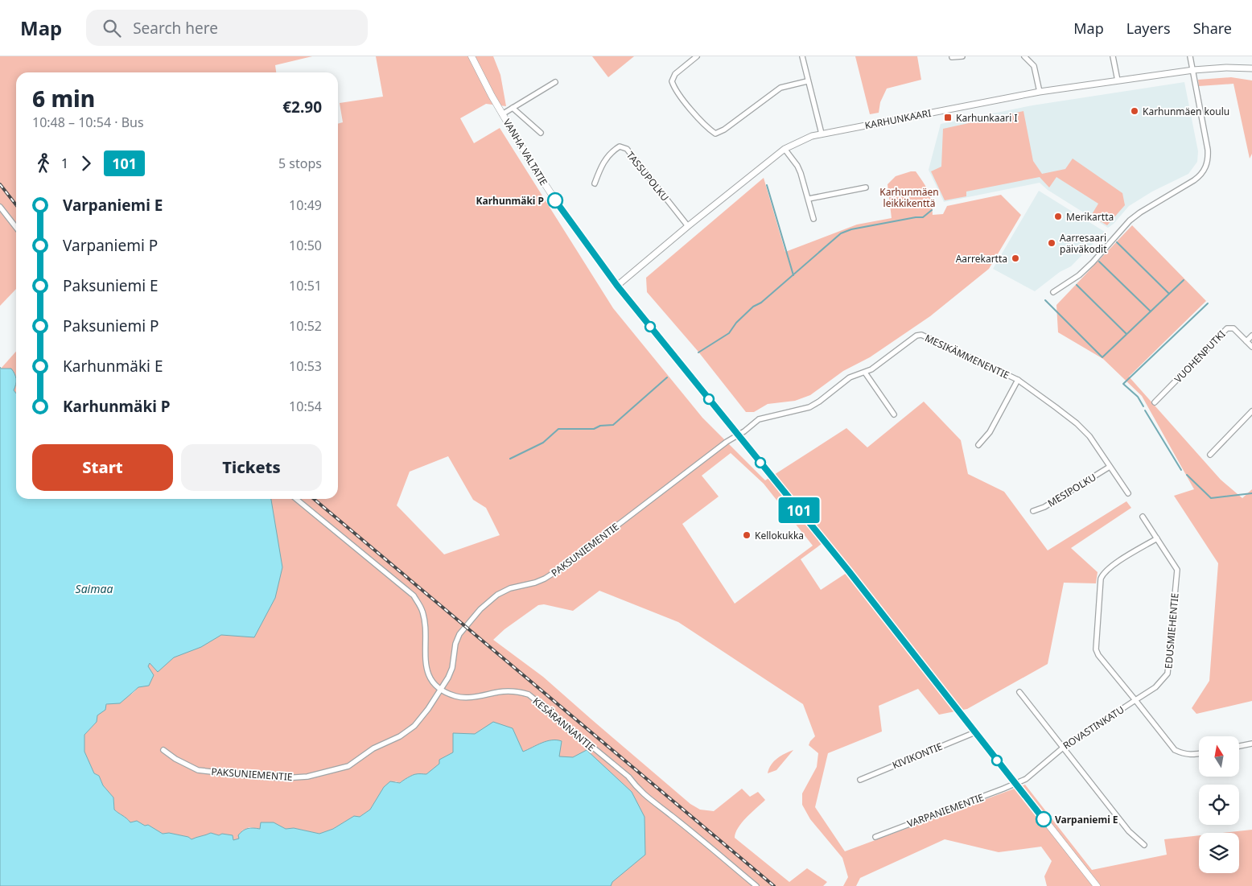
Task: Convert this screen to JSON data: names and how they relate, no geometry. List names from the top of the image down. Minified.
{"streets":{"main road":["VANHA VALTATIE"],"street":["KARHUNKAARI","TASSUPOLKU","MESIKÄMMENENTIE","VUOHENPUTKI","MESIPOLKU","PAKSUNIEMENTIE","EDUSMIEHENTIE","KESÄRANNANTIE","ROVASTINKATU","KIVIKONTIE","VARPANIEMENTIE"]},"crossings":[["KARHUNKAARI","VANHA VALTATIE"],["KARHUNKAARI","TASSUPOLKU"],["VANHA VALTATIE","MESIKÄMMENENTIE"],["VANHA VALTATIE","PAKSUNIEMENTIE"],["VANHA VALTATIE","ROVASTINKATU"],["VANHA VALTATIE","KIVIKONTIE"],["VANHA VALTATIE","VARPANIEMENTIE"],["MESIKÄMMENENTIE","MESIPOLKU"],["MESIKÄMMENENTIE","PAKSUNIEMENTIE"],["PAKSUNIEMENTIE","KESÄRANNANTIE"],["EDUSMIEHENTIE","ROVASTINKATU"],["ROVASTINKATU","VARPANIEMENTIE"]],"water":["Saimaa"],"parks":["Karhunmäen leikkikenttä"],"places":{"other":["Karhunmäen koulu","Karhunmäki P","Merikartta","Aarresaari päiväkodit","Aarrekartta","Kellokukka","Varpaniemi E"],"transit":["Karhunkaari I"]},"lines":["bus line 101"],"north":"top","page":{"header":"Map","search":"Search here","nav":["Map","Layers","Share"],"on_map":"101","heading":["6 min","10:48 – 10:54 · Bus","€2.90"],"legs":["1","101","5 stops"],"list":[{"name":"Varpaniemi E","value":"10:49"},{"name":"Varpaniemi P","value":"10:50"},{"name":"Paksuniemi E","value":"10:51"},{"name":"Paksuniemi P","value":"10:52"},{"name":"Karhunmäki E","value":"10:53"},{"name":"Karhunmäki P","value":"10:54"}],"buttons":["Start","Tickets"]}}
